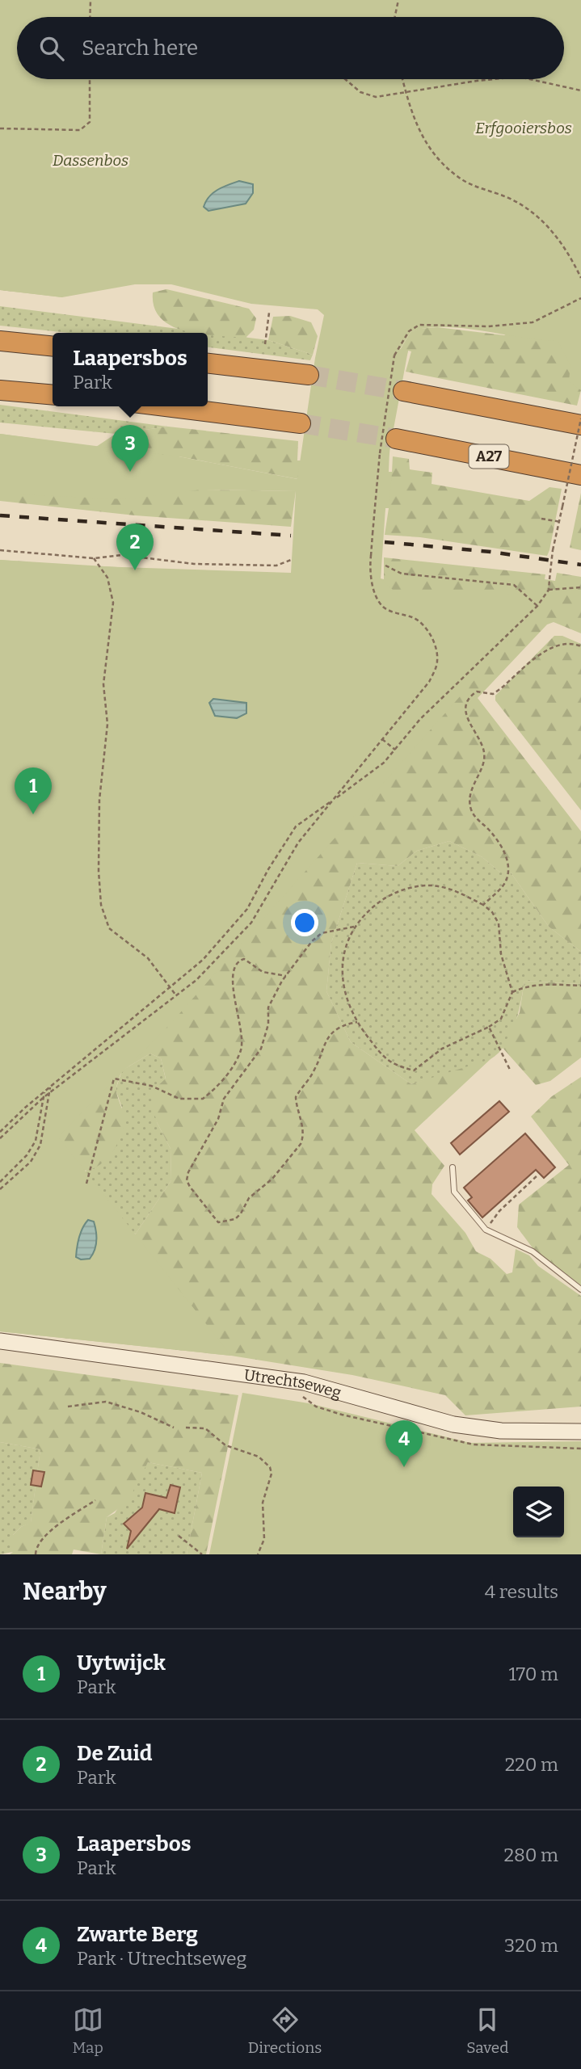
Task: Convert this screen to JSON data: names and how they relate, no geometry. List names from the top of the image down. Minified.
{"streets":{"highway":["A27"],"main road":["Utrechtseweg"]},"parks":["Erfgooiersbos","Dassenbos"],"page":{"search":"Search here","popup":["Laapersbos","Park"],"pins":["3","2","1","4"],"heading":["Nearby","4 results"],"list":[{"mark":"1","name":"Uytwijck","note":"Park","value":"170 m"},{"mark":"2","name":"De Zuid","note":"Park","value":"220 m"},{"mark":"3","name":"Laapersbos","note":"Park","value":"280 m"},{"mark":"4","name":"Zwarte Berg","note":"Park · Utrechtseweg","value":"320 m"}],"nav":["Map","Directions","Saved"]}}
